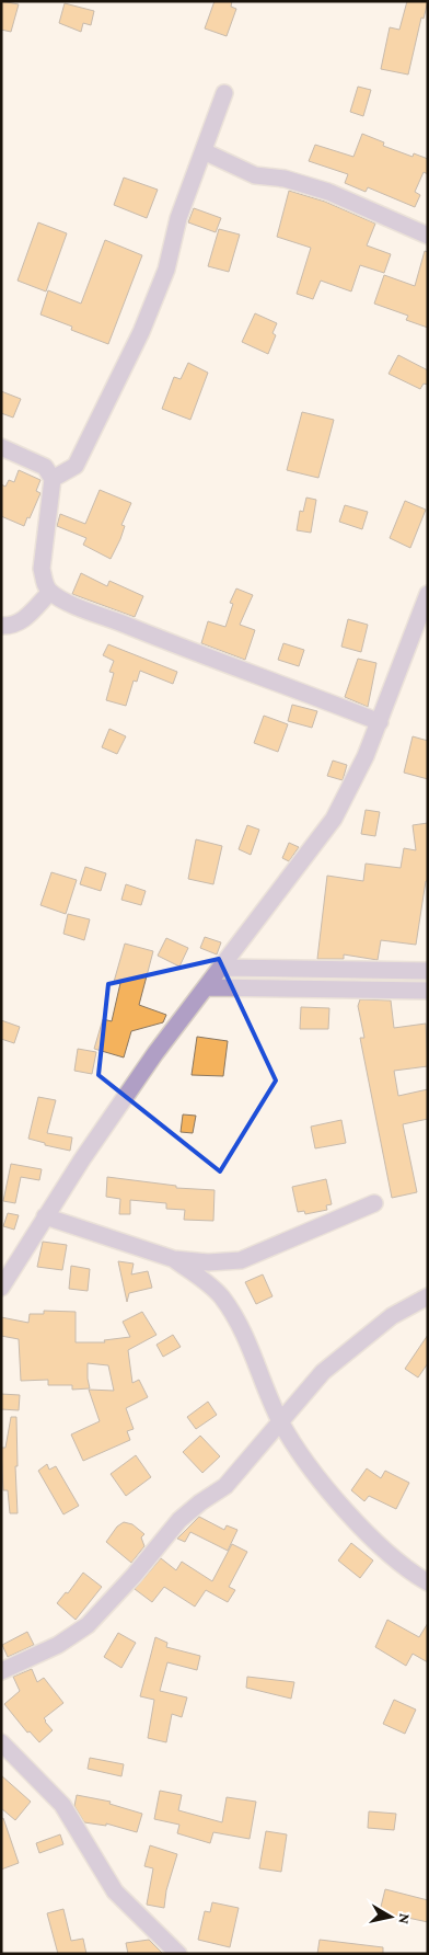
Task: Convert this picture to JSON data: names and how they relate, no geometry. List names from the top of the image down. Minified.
{"north":"right"}
